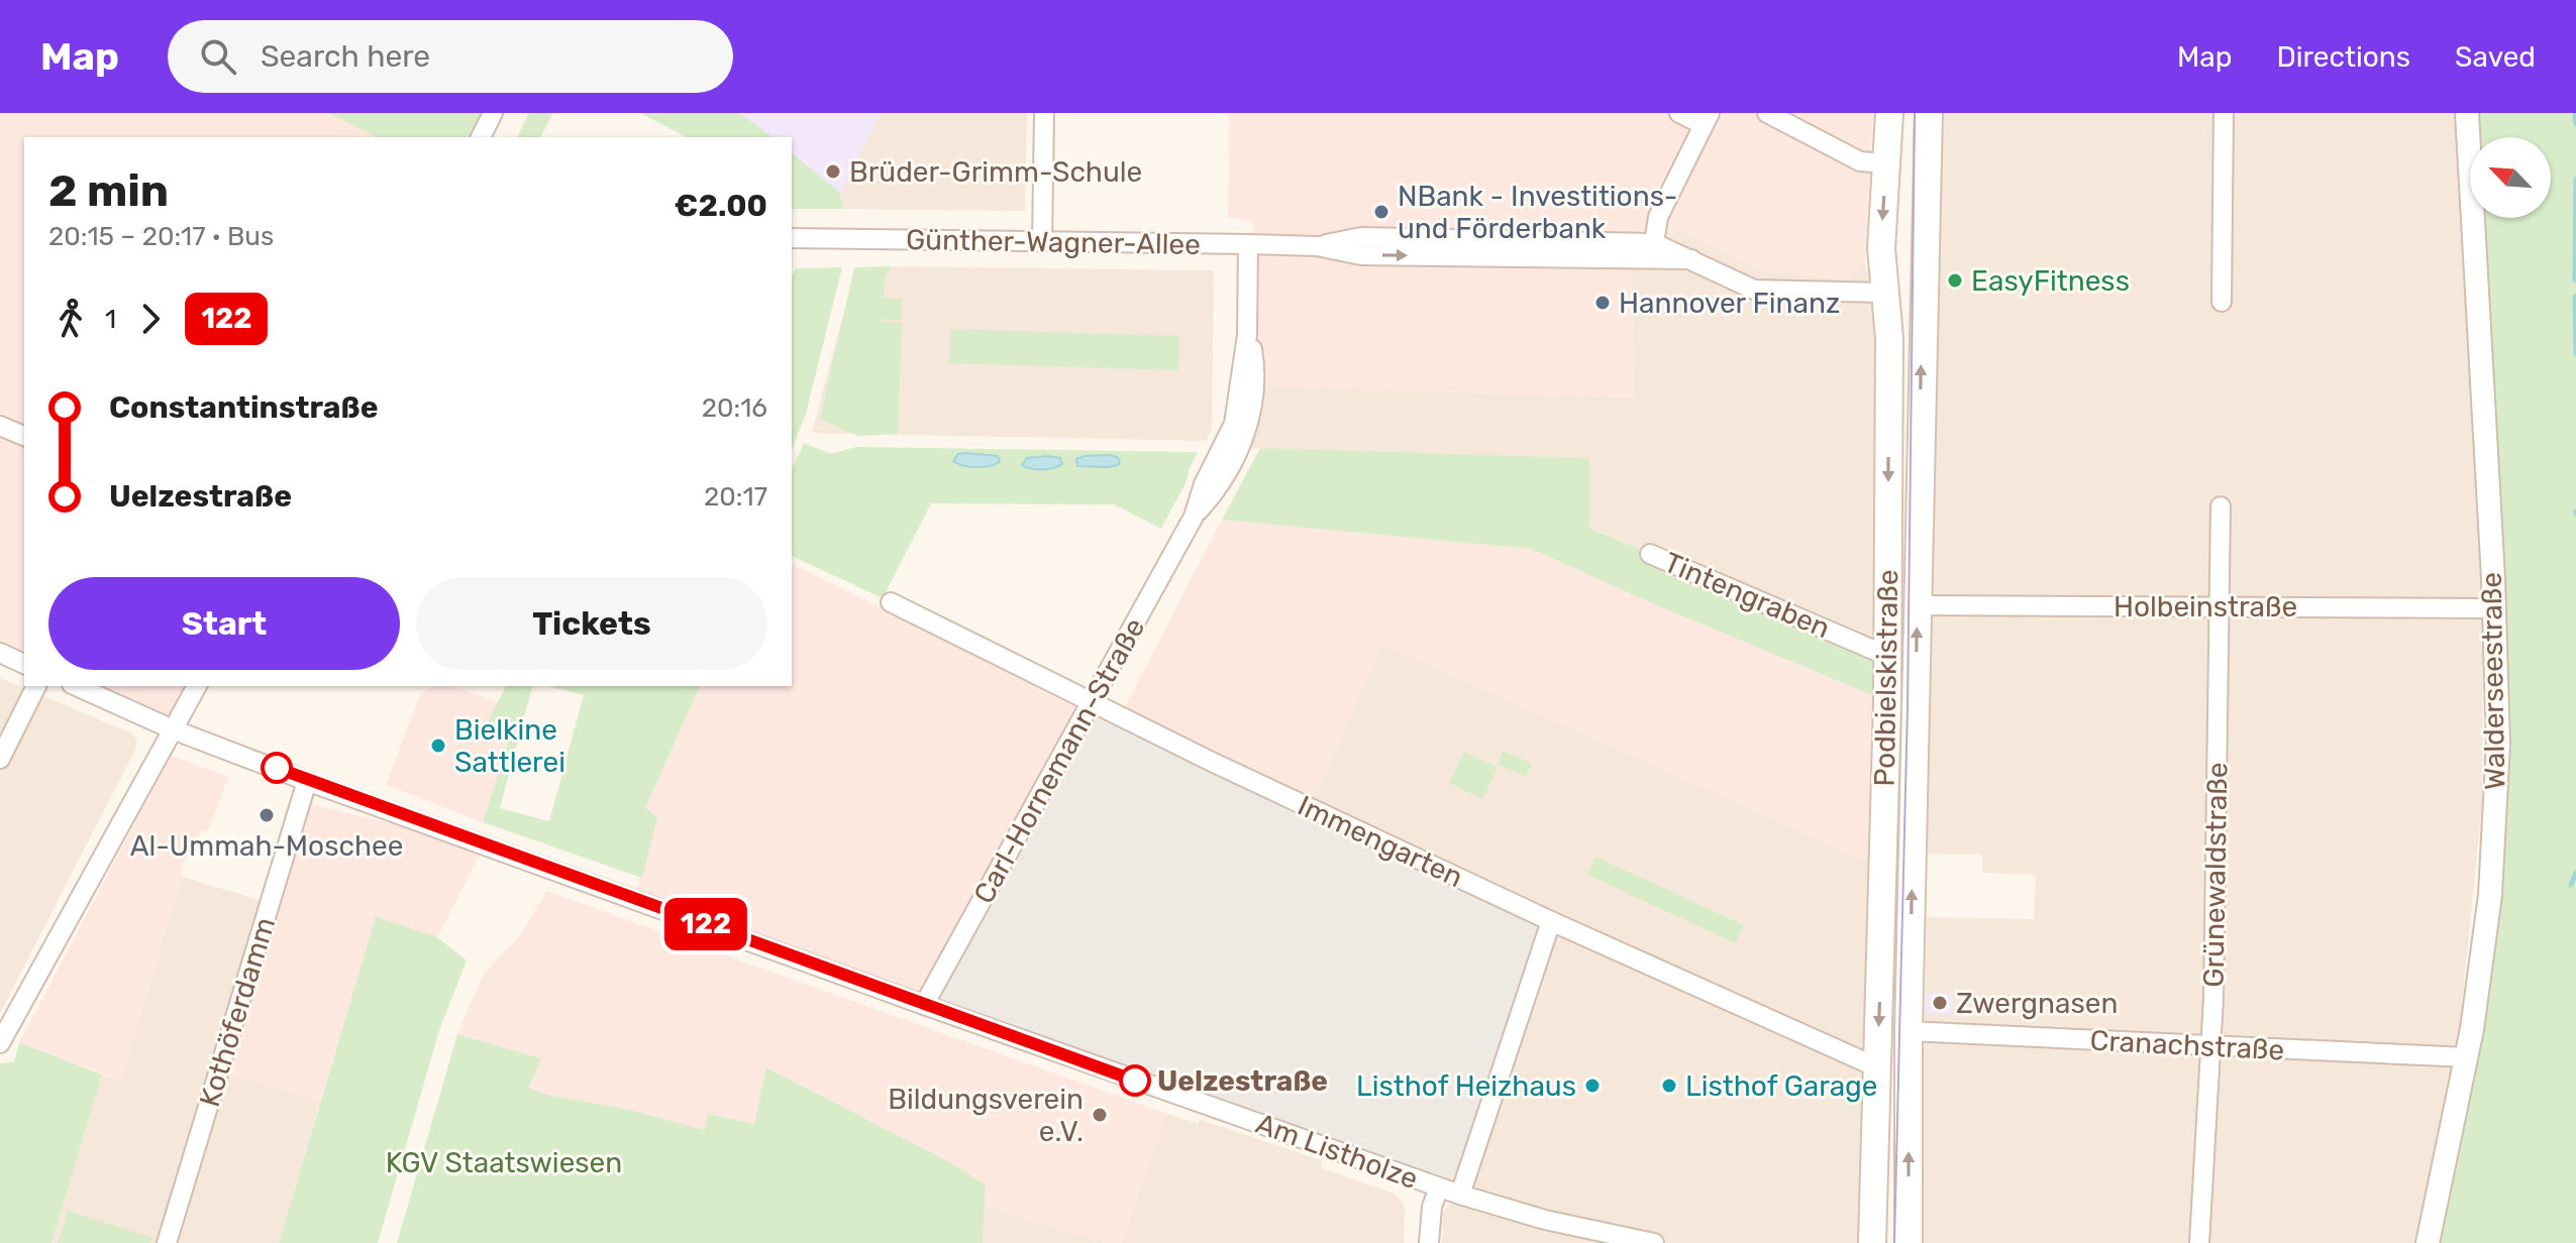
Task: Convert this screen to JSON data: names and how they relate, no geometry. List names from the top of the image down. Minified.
{"streets":{"main road":["Podbielskistraße"],"street":["Günther-Wagner-Allee","Tintengraben","Holbeinstraße","Walderseestraße","Carl-Hornemann-Straße","Immengarten","Grünewaldstraße","Kothöferdamm","Cranachstraße","Am Listholze"]},"crossings":[["Günther-Wagner-Allee","Podbielskistraße"],["Günther-Wagner-Allee","Carl-Hornemann-Straße"],["Tintengraben","Podbielskistraße"],["Holbeinstraße","Podbielskistraße"],["Holbeinstraße","Walderseestraße"],["Holbeinstraße","Grünewaldstraße"],["Podbielskistraße","Immengarten"],["Podbielskistraße","Cranachstraße"],["Walderseestraße","Cranachstraße"],["Carl-Hornemann-Straße","Immengarten"],["Carl-Hornemann-Straße","Am Listholze"],["Grünewaldstraße","Cranachstraße"],["Kothöferdamm","Am Listholze"]],"parks":["KGV Staatswiesen"],"places":["Brüder-Grimm-Schule","NBank - Investitions- und Förderbank","EasyFitness","Hannover Finanz","Bielkine Sattlerei","Al-Ummah-Moschee","Zwergnasen","Uelzestraße","Listhof Heizhaus","Listhof Garage","Bildungsverein e.V."],"lines":["bus line 122"],"north":"top left","page":{"header":"Map","search":"Search here","nav":["Map","Directions","Saved"],"on_map":"122","heading":["2 min","20:15 – 20:17 · Bus","€2.00"],"legs":["1","122"],"list":[{"name":"Constantinstraße","value":"20:16"},{"name":"Uelzestraße","value":"20:17"}],"buttons":["Start","Tickets"]}}
